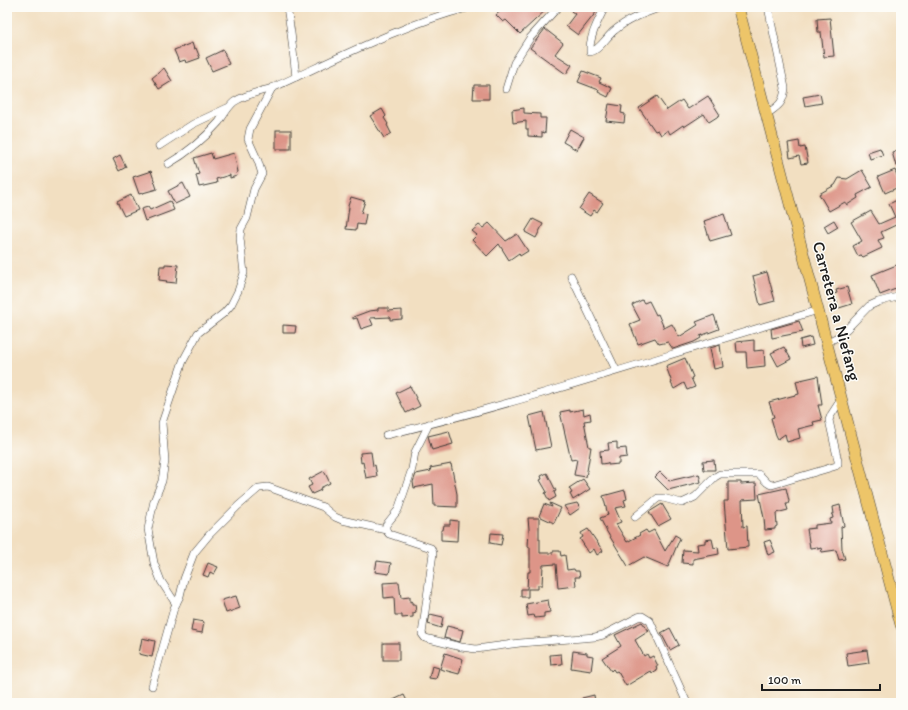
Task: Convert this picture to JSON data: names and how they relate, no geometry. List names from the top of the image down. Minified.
{"streets":{"main road":["Carretera a Niefang"]},"scale_bar":"100 m"}
